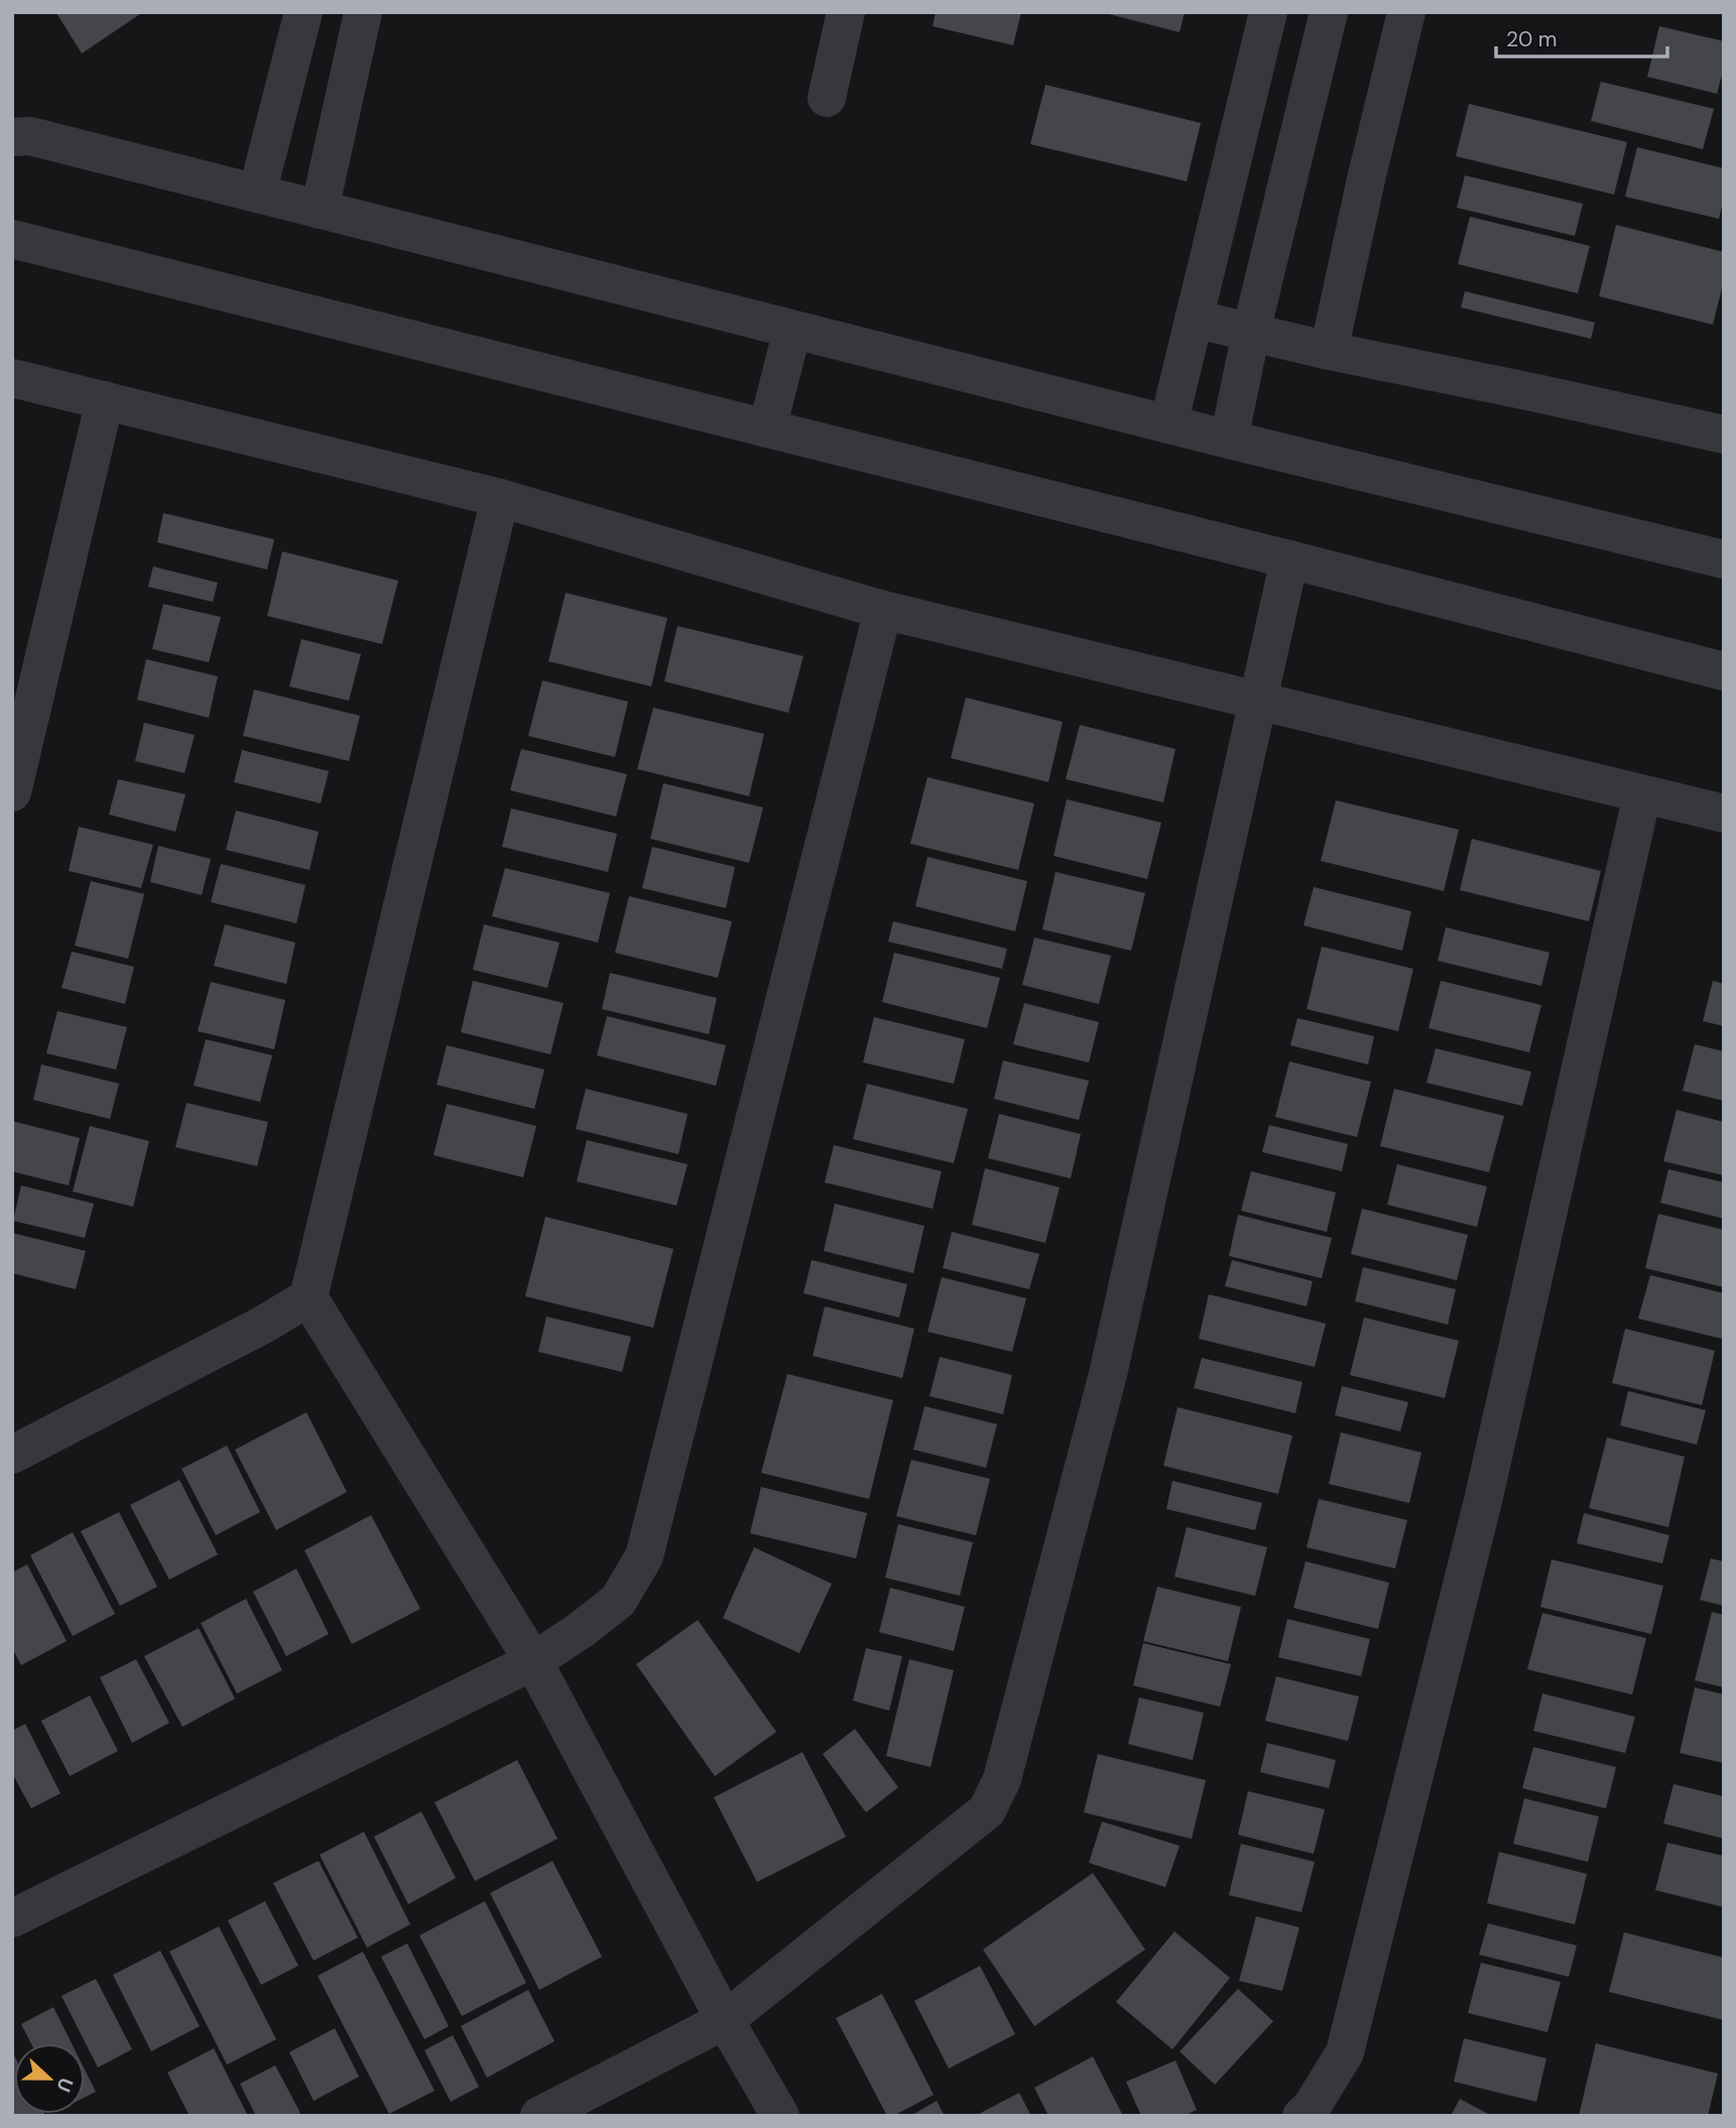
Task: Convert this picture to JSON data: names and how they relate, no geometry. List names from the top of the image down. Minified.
{"scale_bar":"20 m","north":"right"}
